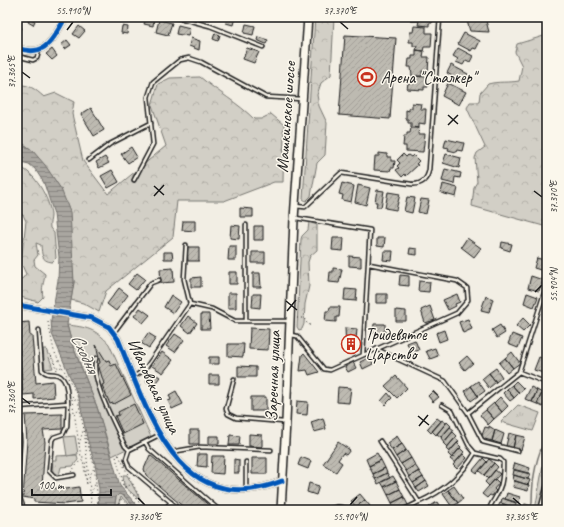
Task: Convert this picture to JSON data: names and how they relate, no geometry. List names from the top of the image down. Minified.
{"streets":{"main road":["Машкинское шоссе","Заречная улица"],"street":["Ивановская улица"]},"crossings":[["Машкинское шоссе","Заречная улица"],["Заречная улица","Ивановская улица"]],"water":["Сходня"],"places":{"sports":["Арена \"Сталкер\""],"building":["Тридевятое Царство"]},"scale_bar":"100 m","coordinates":["55.910°N","37.370°E","37.365°E","55.904°N","37.360°E"]}
